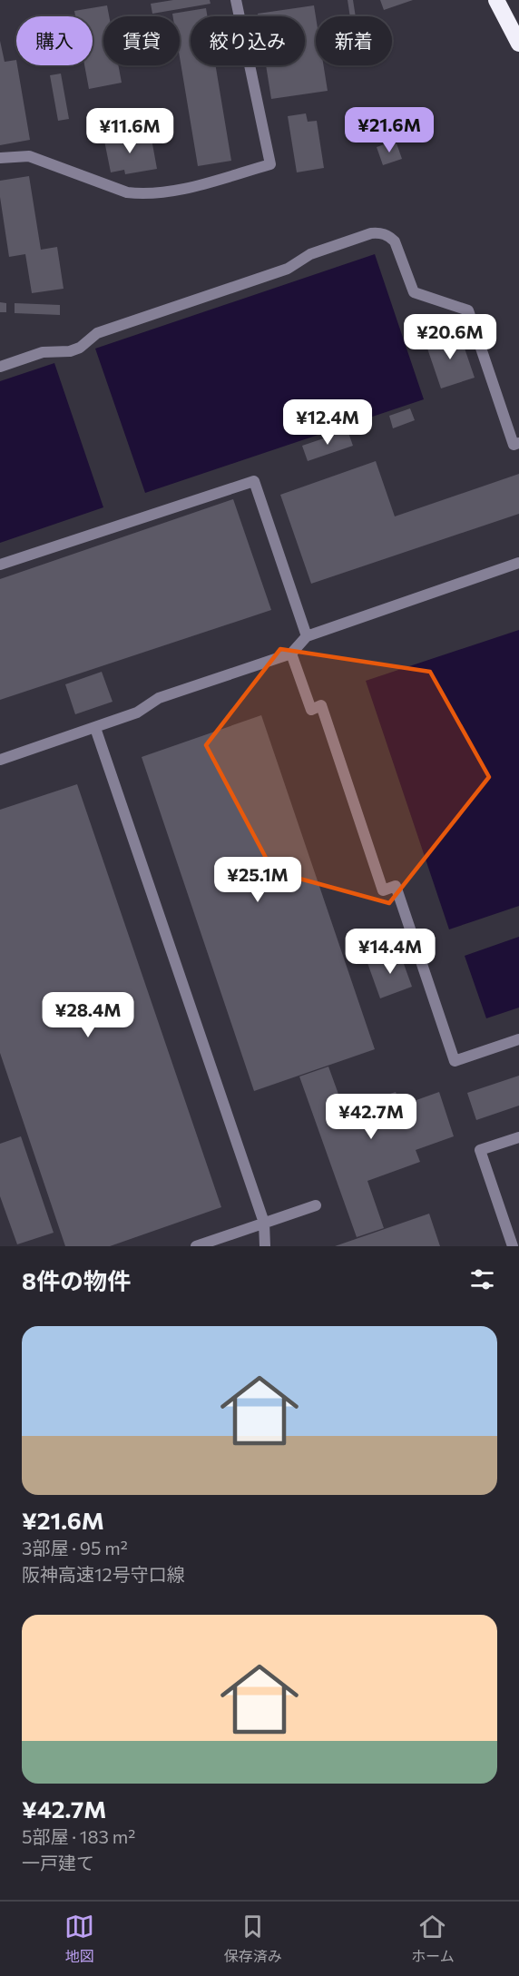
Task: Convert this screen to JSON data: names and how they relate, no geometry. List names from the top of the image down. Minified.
{"page":{"chip":["購入","賃貸","絞り込み","新着"],"price":["¥21.6M","¥11.6M","¥20.6M","¥12.4M","¥25.1M","¥14.4M","¥28.4M","¥42.7M"],"heading":"8件の物件","list":[{"name":"¥21.6M","note":"3部屋 · 95 m² · 阪神高速12号守口線"},{"name":"¥42.7M","note":"5部屋 · 183 m² · 一戸建て"}],"tabs":["地図","保存済み","ホーム"]}}
